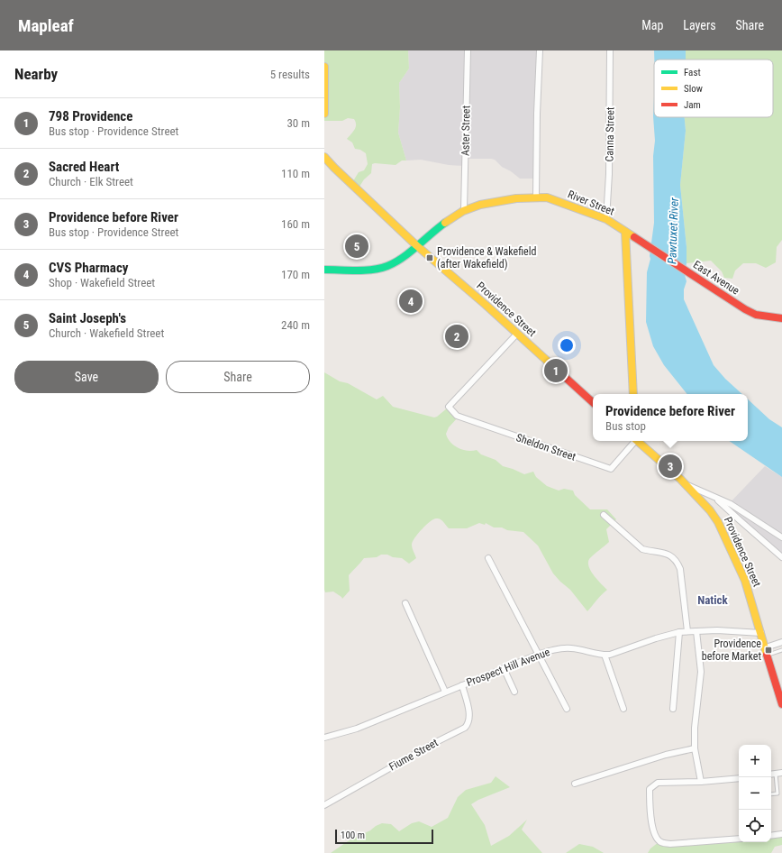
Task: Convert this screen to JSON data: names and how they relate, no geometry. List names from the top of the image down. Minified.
{"streets":{"main road":["River Street","East Avenue","Providence Street"],"street":["Aster Street","Canna Street","Sheldon Street","Prospect Hill Avenue","Fiume Street"]},"crossings":[["Aster Street","River Street"],["Canna Street","River Street"],["River Street","East Avenue"],["River Street","Providence Street"],["Providence Street","Sheldon Street"],["Providence Street","Prospect Hill Avenue"],["Prospect Hill Avenue","Fiume Street"]],"districts":["Natick"],"water":["Pawtuxet River"],"places":{"transit":["Providence & Wakefield (after Wakefield)","Providence before Market"]},"legend":["Fast","Slow","Jam"],"scale_bar":"100 m","page":{"header":"Mapleaf","nav":["Map","Layers","Share"],"heading":["Nearby","5 results"],"list":[{"mark":"1","name":"798 Providence","note":"Bus stop · Providence Street","value":"30 m"},{"mark":"2","name":"Sacred Heart","note":"Church · Elk Street","value":"110 m"},{"mark":"3","name":"Providence before River","note":"Bus stop · Providence Street","value":"160 m"},{"mark":"4","name":"CVS Pharmacy","note":"Shop · Wakefield Street","value":"170 m"},{"mark":"5","name":"Saint Joseph's","note":"Church · Wakefield Street","value":"240 m"}],"pins":["5","4","2","1","3"],"buttons":["Save","Share"],"popup":["Providence before River","Bus stop"],"map_buttons":["+","−"],"scale":"100 m"}}
